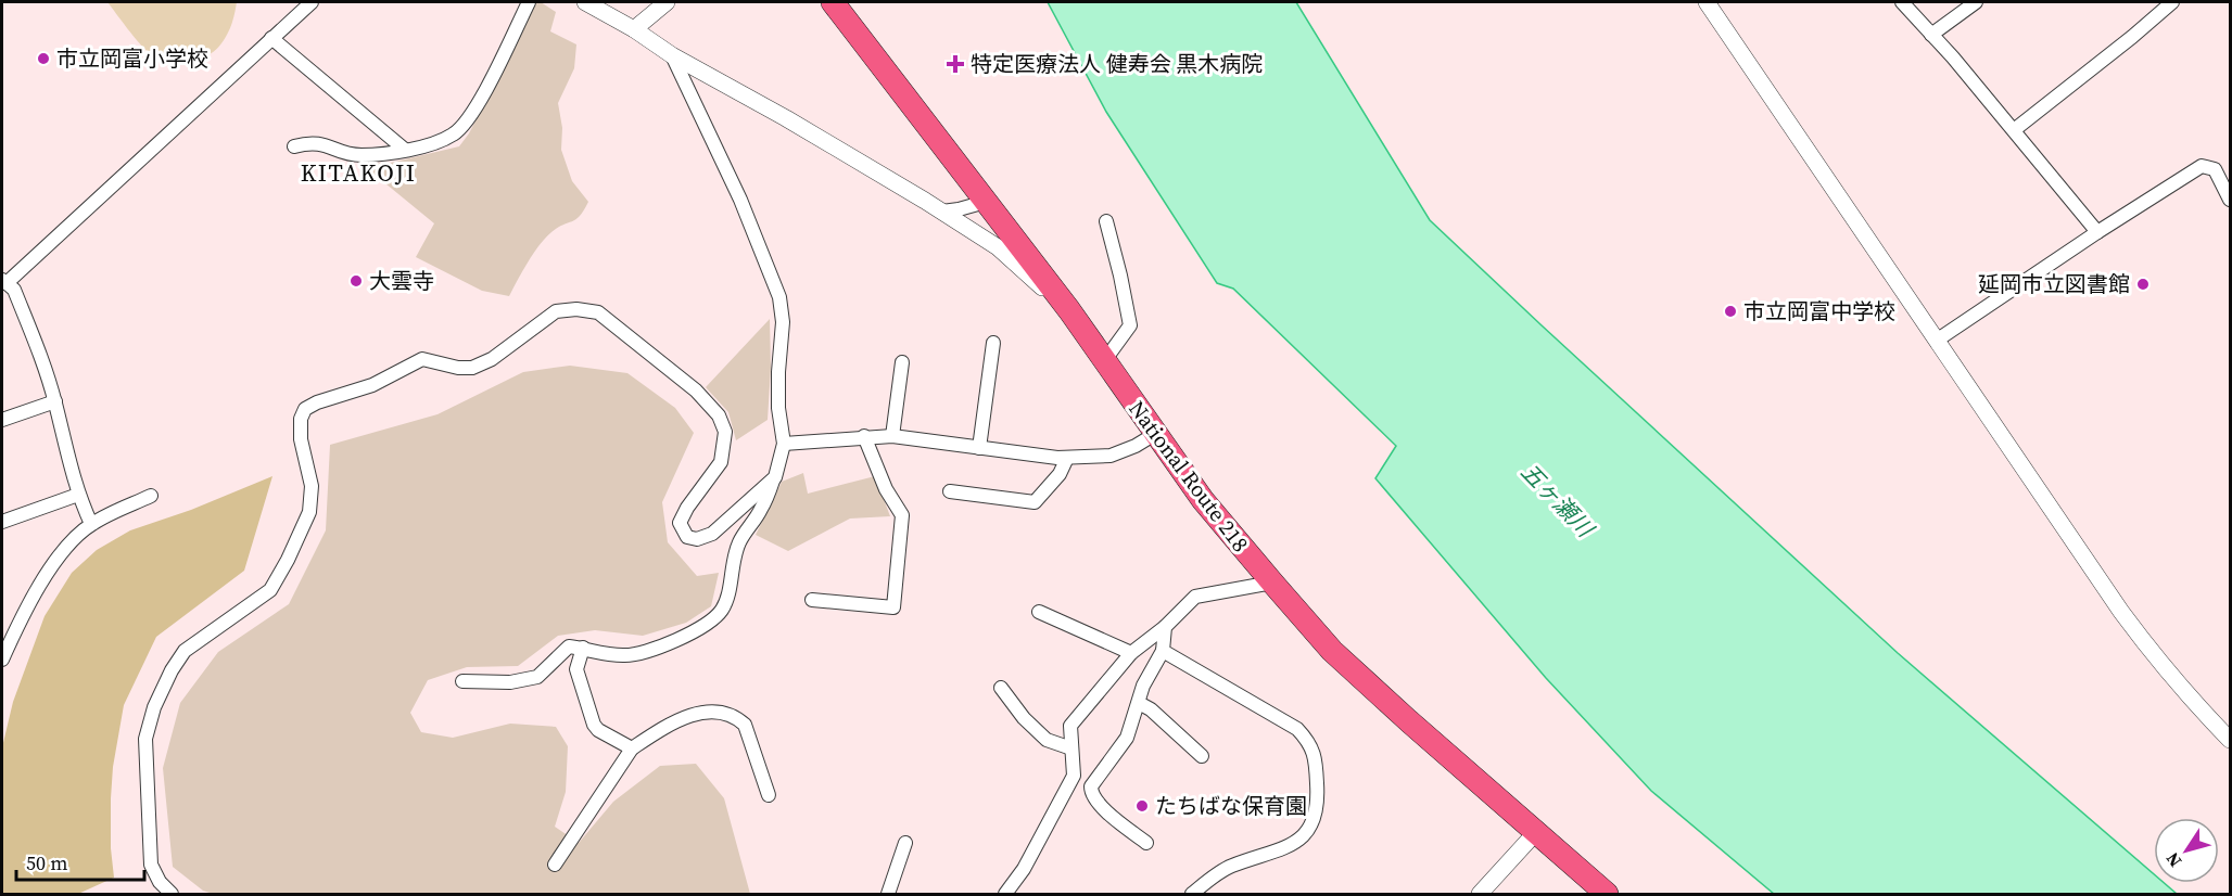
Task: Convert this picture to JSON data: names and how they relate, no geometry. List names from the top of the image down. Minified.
{"streets":{"highway":["National Route 218"]},"districts":["KITAKOJI"],"water":["五ヶ瀬川"],"places":{"other":["市立岡富小学校","大雲寺","延岡市立図書館","市立岡富中学校","たちばな保育園"],"health":["特定医療法人 健寿会 黒木病院"]},"scale_bar":"50 m","north":"bottom left"}
